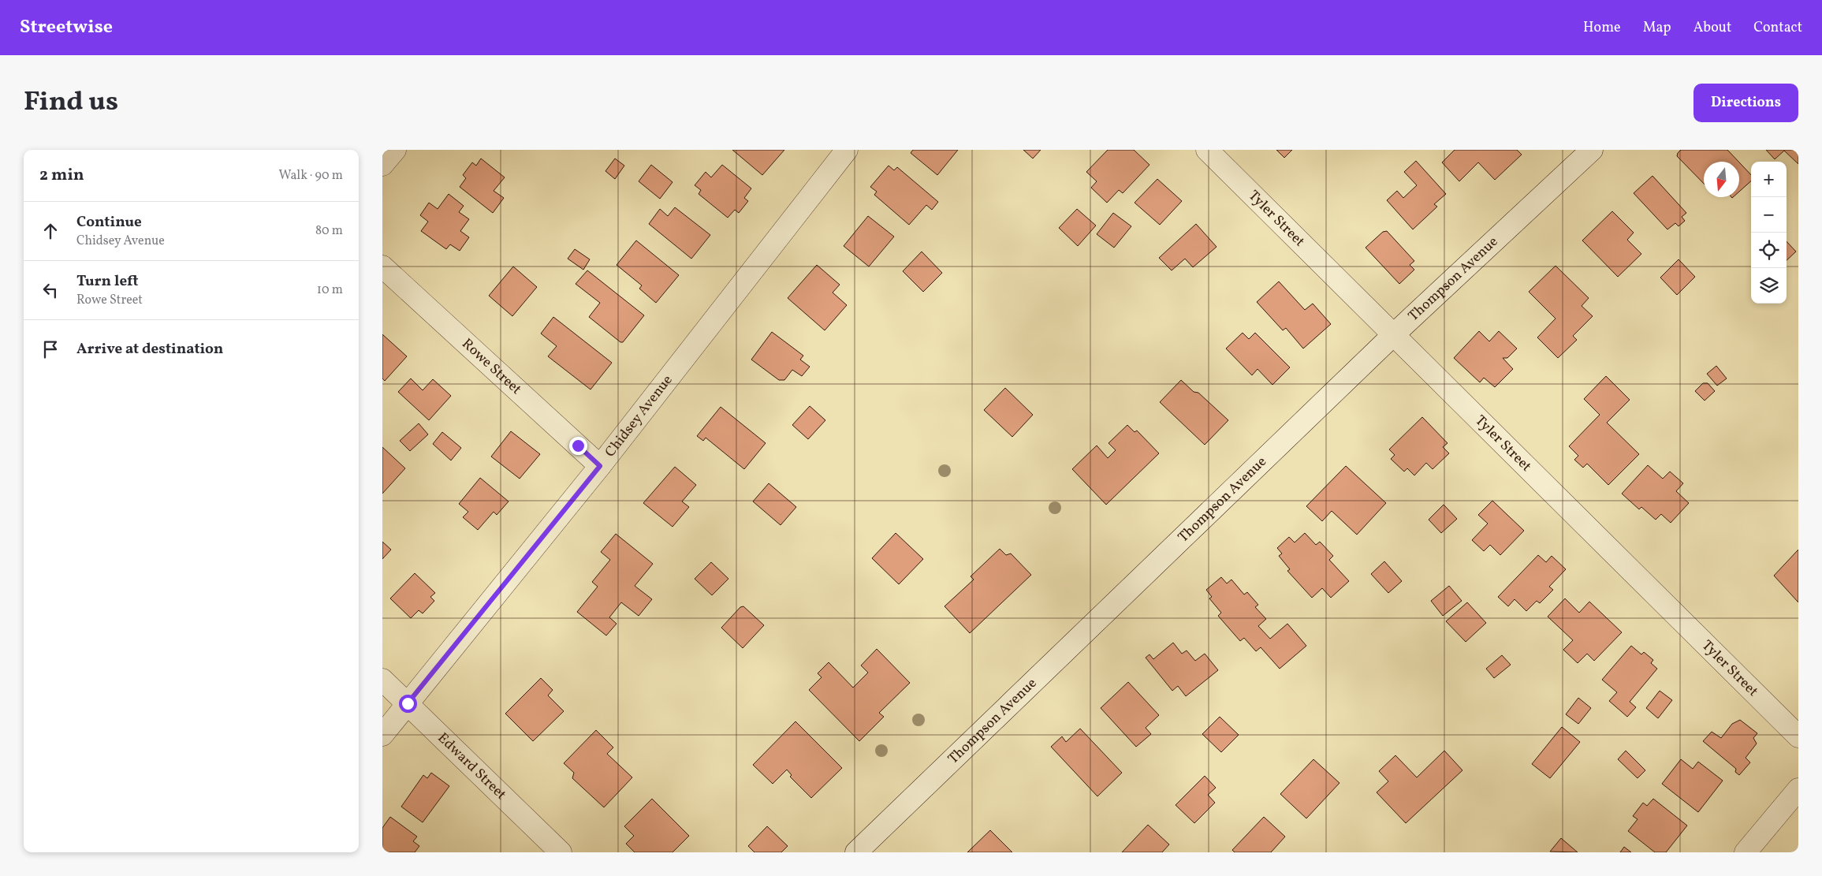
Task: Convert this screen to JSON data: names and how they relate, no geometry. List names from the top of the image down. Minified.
{"streets":{"street":["Tyler Street","Thompson Avenue","Rowe Street","Chidsey Avenue","Edward Street"]},"crossings":[["Tyler Street","Thompson Avenue"],["Rowe Street","Chidsey Avenue"],["Chidsey Avenue","Edward Street"]],"north":"bottom","page":{"header":"Streetwise","nav":["Home","Map","About","Contact"],"title":"Find us","buttons":"Directions","heading":["2 min","Walk · 90 m"],"map_buttons":["+","−"],"list":[["Continue","Chidsey Avenue","80 m"],["Turn left","Rowe Street","10 m"],"Arrive at destination"]}}
